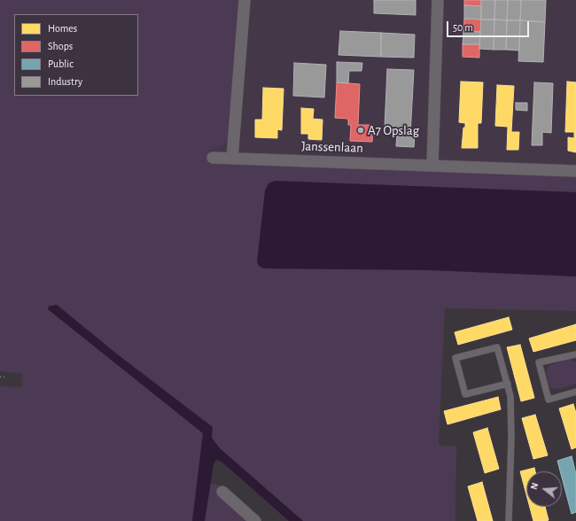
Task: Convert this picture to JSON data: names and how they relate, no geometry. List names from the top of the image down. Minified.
{"streets":{"street":["Janssenlaan"]},"places":["A7 Opslag"],"legend":["Homes","Shops","Public","Industry"],"scale_bar":"50 m","north":"left"}
